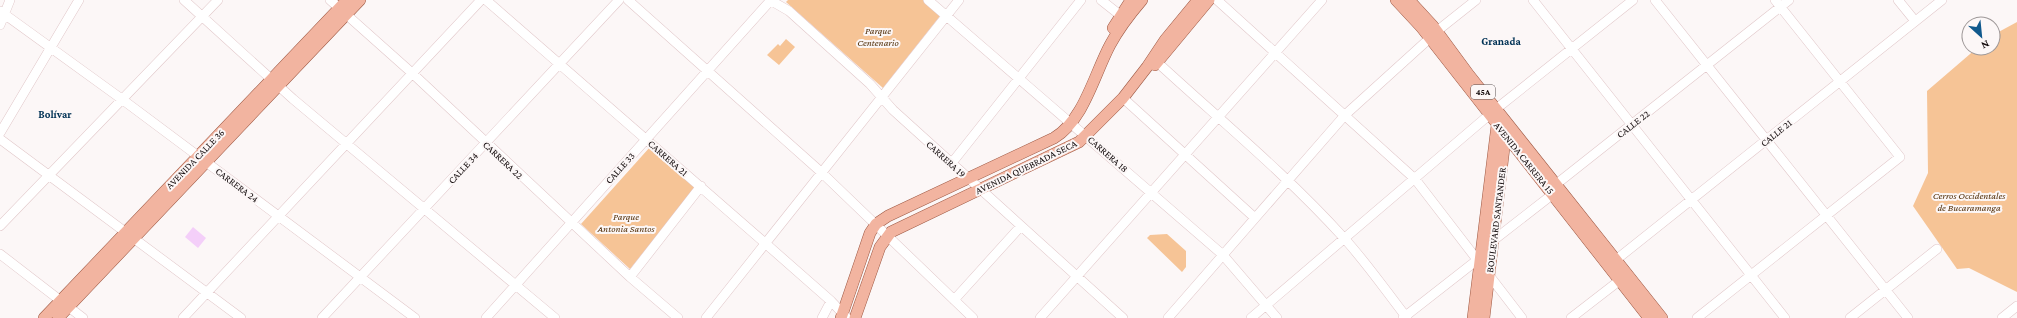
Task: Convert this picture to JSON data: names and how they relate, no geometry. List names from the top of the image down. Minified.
{"streets":{"main road":["45A","AVENIDA CARRERA 15","AVENIDA CALLE 36","AVENIDA QUEBRADA SECA","BOULEVARD SANTANDER"],"street":["CALLE 22","CALLE 21","CARRERA 18","CARRERA 21","CARRERA 19","CARRERA 22","CALLE 34","CALLE 33","CARRERA 24"]},"crossings":[["CALLE 22","AVENIDA CARRERA 15"],["CALLE 22","BOULEVARD SANTANDER"],["CALLE 21","AVENIDA CARRERA 15"],["CARRERA 18","AVENIDA QUEBRADA SECA"],["CARRERA 21","CALLE 34"],["CARRERA 21","CALLE 33"],["AVENIDA CARRERA 15","BOULEVARD SANTANDER"],["AVENIDA CALLE 36","CARRERA 22"],["AVENIDA CALLE 36","CARRERA 24"],["CARRERA 19","AVENIDA QUEBRADA SECA"],["CARRERA 19","CALLE 33"],["CARRERA 22","CALLE 34"],["CARRERA 22","CALLE 33"],["CALLE 34","CARRERA 24"]],"districts":["Granada","Bolívar"],"parks":["Parque Centenario","Cerros Occidentales de Bucaramanga","Parque Antonia Santos"],"north":"bottom right"}
